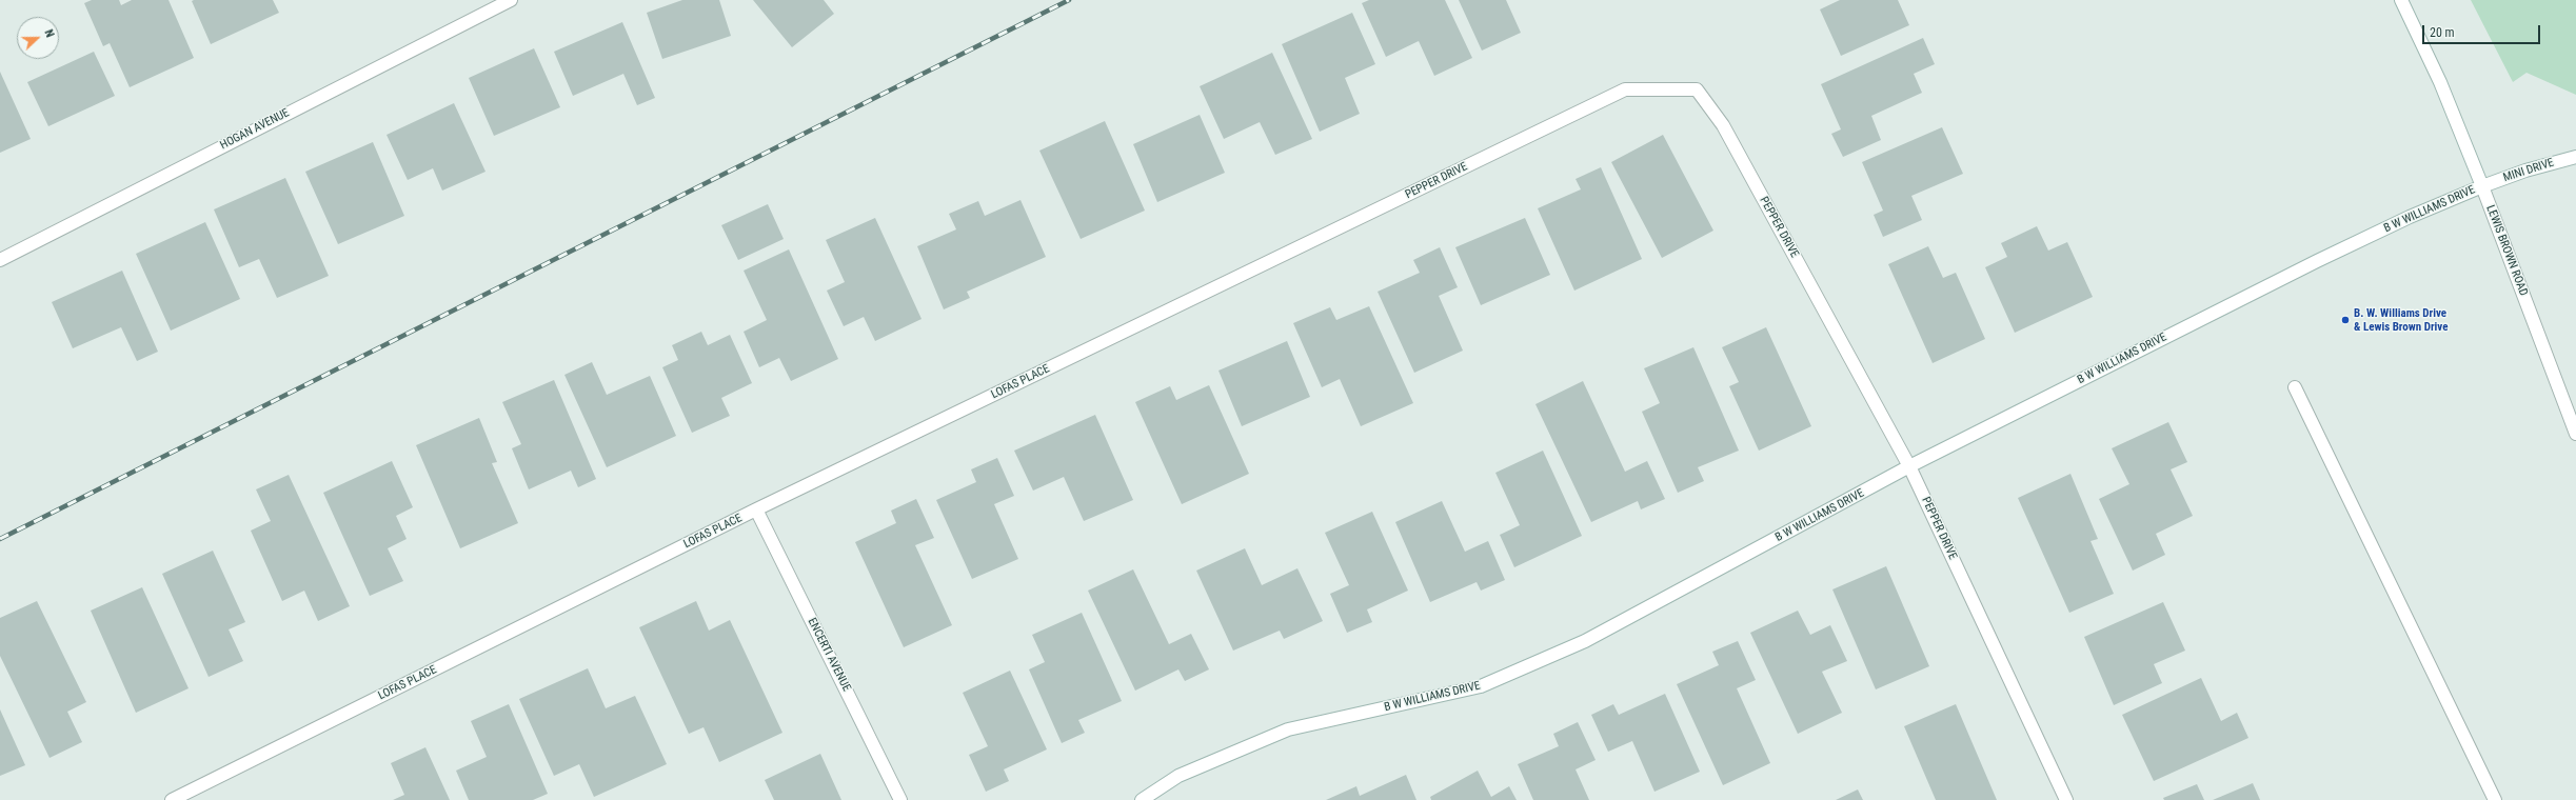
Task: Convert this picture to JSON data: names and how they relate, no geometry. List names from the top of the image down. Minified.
{"streets":{"street":["HOGAN AVENUE","MINI DRIVE","PEPPER DRIVE","B W WILLIAMS DRIVE","LEWIS BROWN ROAD","LOFAS PLACE","ENCERTI AVENUE"]},"crossings":[["MINI DRIVE","B W WILLIAMS DRIVE"],["MINI DRIVE","LEWIS BROWN ROAD"],["PEPPER DRIVE","B W WILLIAMS DRIVE"],["PEPPER DRIVE","LOFAS PLACE"],["B W WILLIAMS DRIVE","LEWIS BROWN ROAD"],["LOFAS PLACE","ENCERTI AVENUE"]],"places":["B. W. Williams Drive & Lewis Brown Drive"],"scale_bar":"20 m","north":"right"}
